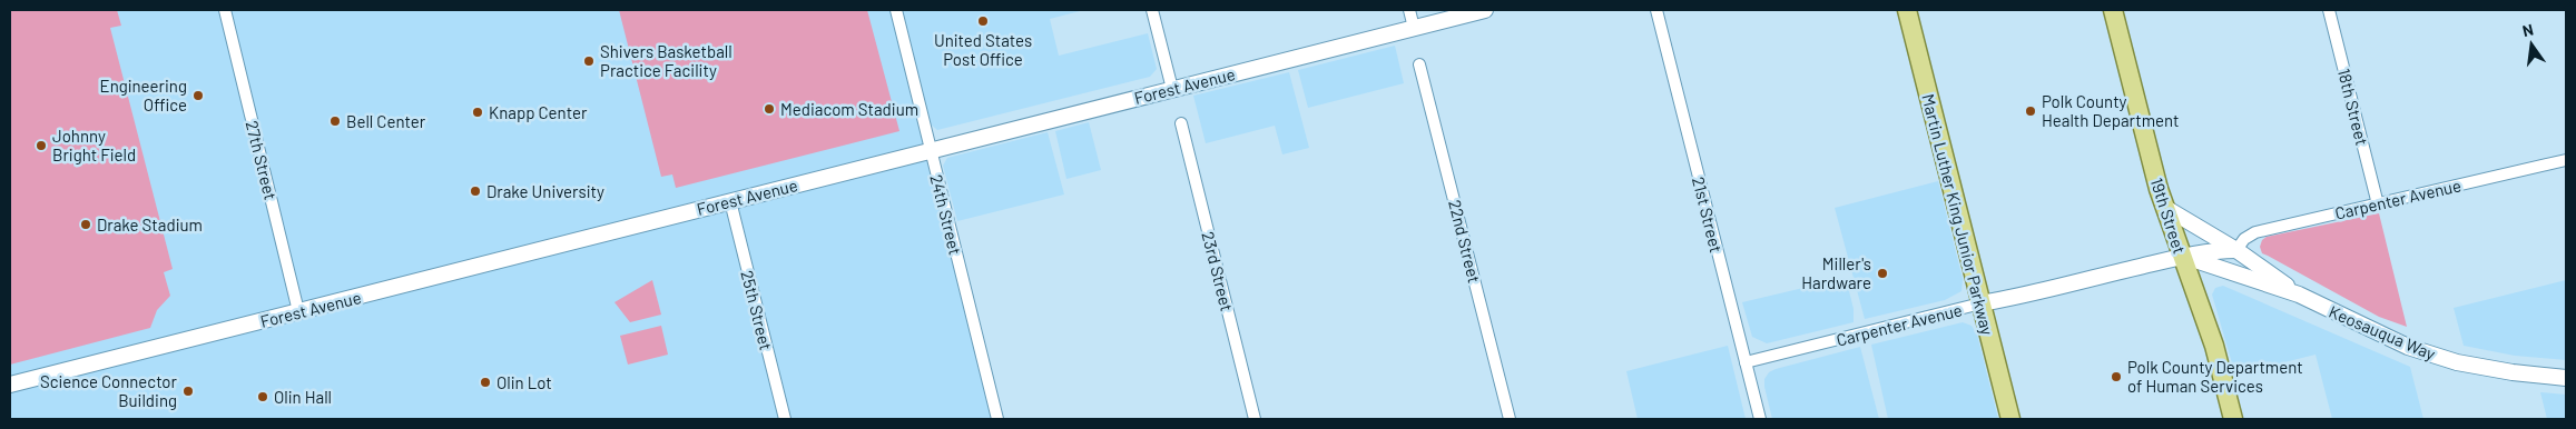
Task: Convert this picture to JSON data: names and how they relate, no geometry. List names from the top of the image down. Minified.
{"streets":{"main road":["Forest Avenue","Carpenter Avenue","Martin Luther King Junior Parkway","19th Street","Keosauqua Way"],"street":["18th Street","27th Street","24th Street","21st Street","22nd Street","23rd Street","25th Street"]},"crossings":[["Forest Avenue","27th Street"],["Forest Avenue","24th Street"],["Forest Avenue","25th Street"],["18th Street","Carpenter Avenue"],["Carpenter Avenue","21st Street"],["Carpenter Avenue","Martin Luther King Junior Parkway"],["Carpenter Avenue","19th Street"],["Carpenter Avenue","Keosauqua Way"],["19th Street","Keosauqua Way"]],"places":["United States Post Office","Shivers Basketball Practice Facility","Engineering Office","Mediacom Stadium","Polk County Health Department","Knapp Center","Bell Center","Johnny Bright Field","Drake University","Drake Stadium","Miller's Hardware","Polk County Department of Human Services","Olin Lot","Science Connector Building","Olin Hall"],"north":"top"}
